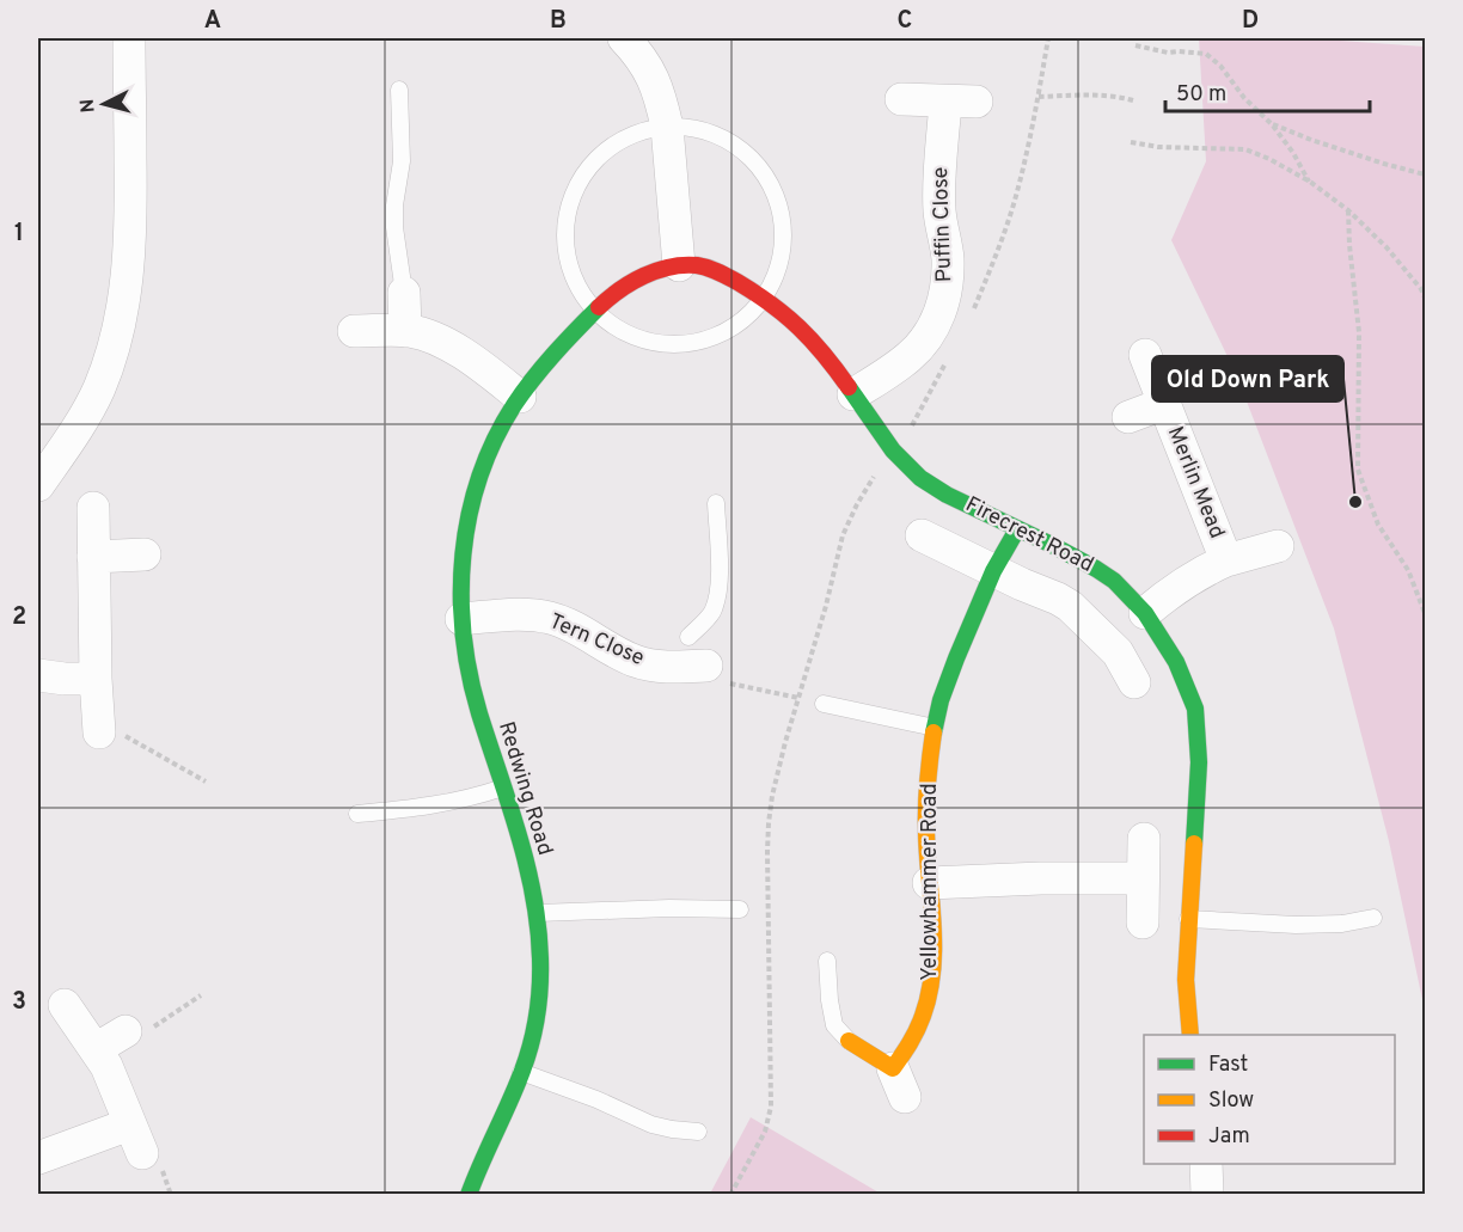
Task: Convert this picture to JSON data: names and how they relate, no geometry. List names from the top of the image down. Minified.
{"streets":{"street":["Puffin Close","Merlin Mead","Firecrest Road","Tern Close","Redwing Road","Yellowhammer Road"]},"crossings":[["Puffin Close","Firecrest Road"],["Merlin Mead","Firecrest Road"],["Firecrest Road","Redwing Road"],["Firecrest Road","Yellowhammer Road"],["Tern Close","Redwing Road"]],"places":["Old Down Park"],"legend":["Fast","Slow","Jam"],"scale_bar":"50 m","north":"left","grid":{"columns":["A","B","C","D"],"rows":["1","2","3"]}}
